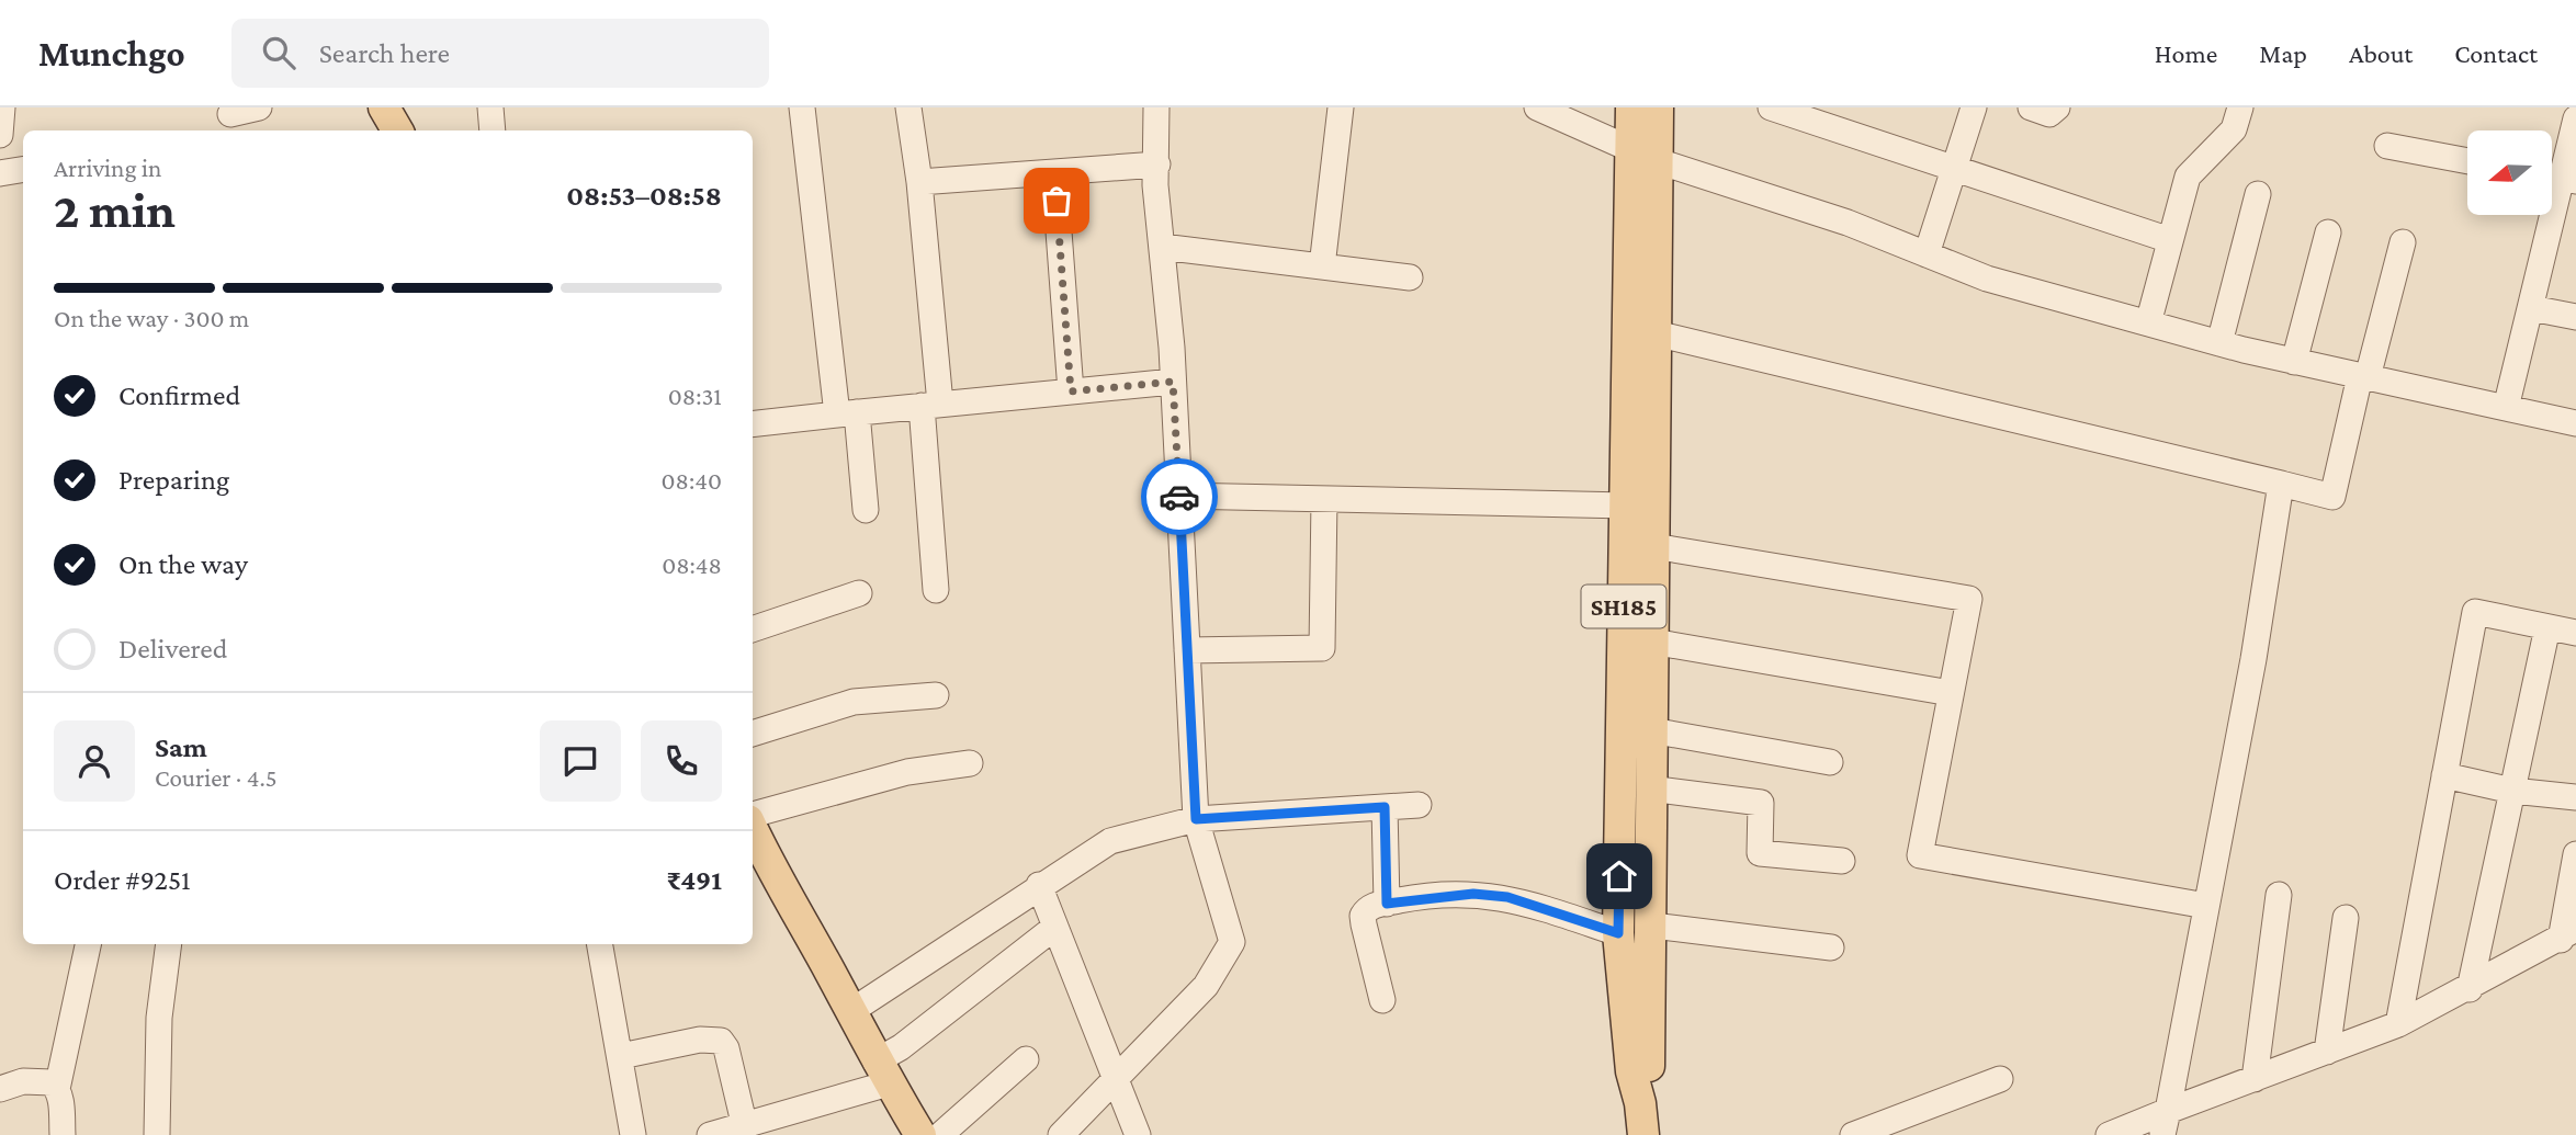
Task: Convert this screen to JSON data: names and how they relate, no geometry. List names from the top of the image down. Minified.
{"streets":{"main road":["SH185"]},"north":"left","page":{"header":"Munchgo","search":"Search here","nav":["Home","Map","About","Contact"],"heading":["2 min","Arriving in","08:53–08:58"],"panel":["Sam","Courier · 4.5","Order #9251","₹491"],"bar":"On the way · 300 m","list":[["Confirmed","08:31"],["Preparing","08:40"],["On the way","08:48"],"Delivered"]}}
